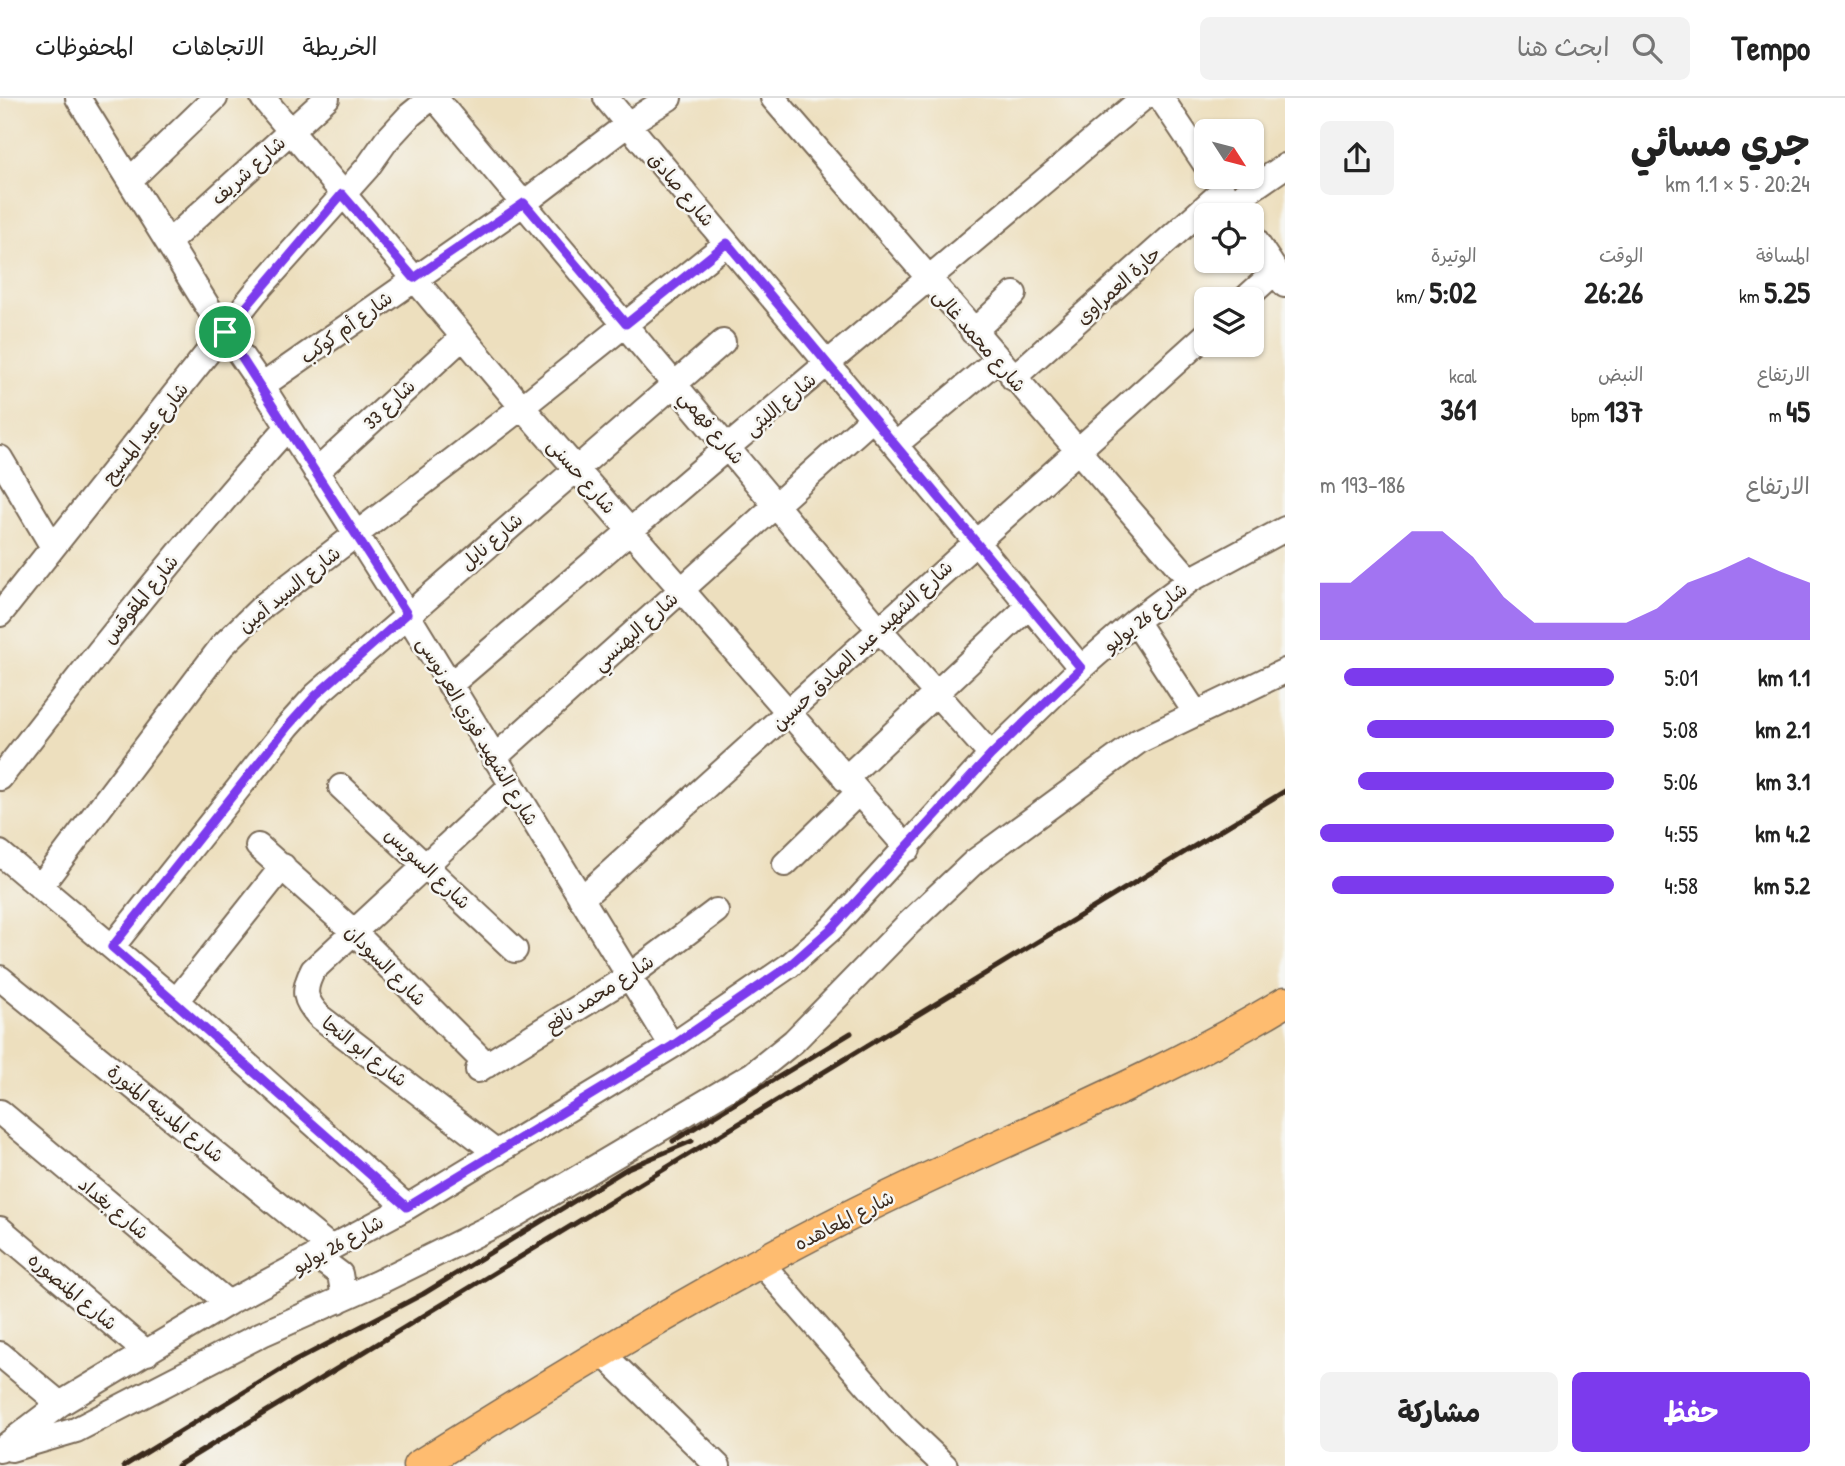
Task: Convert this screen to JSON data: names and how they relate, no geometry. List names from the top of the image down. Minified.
{"streets":{"main road":["شارع المعاهده"],"street":["شارع شريف","شارع صادق","حارة العمراوى","شارع أم كوكب","شارع محمد غالى","شارع 33","شارع الليثى","شارع فهمي","شارع عبد المسيح","شارع حسنى","شارع نايل","شارع السيد أمين","شارع المقوقس","شارع 26 يوليو","شارع البهنسي","شارع الشهيد عبد الصادق حسين","شارع الشهيد فوزي العرنوسى","شارع السويس","شارع السودان","شارع محمد نافع","شارع ابو النجا","شارع المدينه المنورة","شارع بغداد","شارع المنصوره"]},"crossings":[["شارع شريف","شارع حسنى"],["شارع شريف","شارع الشهيد فوزي العرنوسى"],["شارع صادق","شارع أم كوكب"],["شارع صادق","شارع الليثى"],["شارع صادق","شارع السيد أمين"],["شارع صادق","شارع 26 يوليو"],["شارع صادق","شارع البهنسي"],["شارع صادق","شارع الشهيد عبد الصادق حسين"],["حارة العمراوى","شارع محمد غالى"],["شارع أم كوكب","شارع فهمي"],["شارع أم كوكب","شارع حسنى"],["شارع أم كوكب","شارع الشهيد فوزي العرنوسى"],["شارع محمد غالى","شارع الليثى"],["شارع محمد غالى","شارع 26 يوليو"],["شارع محمد غالى","شارع الشهيد عبد الصادق حسين"],["شارع 33","شارع حسنى"],["شارع 33","شارع الشهيد فوزي العرنوسى"],["شارع الليثى","شارع فهمي"],["شارع الليثى","شارع حسنى"],["شارع الليثى","شارع الشهيد فوزي العرنوسى"],["شارع فهمي","شارع عبد المسيح"],["شارع فهمي","شارع نايل"],["شارع فهمي","شارع السيد أمين"],["شارع فهمي","شارع 26 يوليو"],["شارع فهمي","شارع البهنسي"],["شارع فهمي","شارع الشهيد عبد الصادق حسين"],["شارع عبد المسيح","شارع حسنى"],["شارع عبد المسيح","شارع الشهيد فوزي العرنوسى"],["شارع حسنى","شارع نايل"],["شارع حسنى","شارع السيد أمين"],["شارع حسنى","شارع 26 يوليو"],["شارع حسنى","شارع البهنسي"],["شارع حسنى","شارع الشهيد عبد الصادق حسين"],["شارع نايل","شارع الشهيد فوزي العرنوسى"],["شارع السيد أمين","شارع الشهيد فوزي العرنوسى"],["شارع المقوقس","شارع الشهيد فوزي العرنوسى"],["شارع 26 يوليو","شارع الشهيد فوزي العرنوسى"],["شارع 26 يوليو","شارع ابو النجا"],["شارع 26 يوليو","شارع المدينه المنورة"],["شارع 26 يوليو","شارع بغداد"],["شارع 26 يوليو","شارع المنصوره"],["شارع البهنسي","شارع الشهيد فوزي العرنوسى"],["شارع الشهيد عبد الصادق حسين","شارع الشهيد فوزي العرنوسى"],["شارع الشهيد فوزي العرنوسى","شارع محمد نافع"],["شارع الشهيد فوزي العرنوسى","شارع ابو النجا"],["شارع السويس","شارع ابو النجا"],["شارع السودان","شارع محمد نافع"],["شارع السودان","شارع ابو النجا"]],"north":"bottom right","page":{"header":"Tempo","search":"ابحث هنا","nav":["الخريطة","الاتجاهات","المحفوظات"],"heading":["جري مسائي","20:24 · 5 × 1.1 km"],"stats":[["المسافة","5.25 km"],["الوقت","26:26"],["الوتيرة","5:02 /km"],["الارتفاع","45 m"],["النبض","137 bpm"],["kcal","361"]],"chart":["الارتفاع","186–193 m"],"list":[{"name":"1.1 km","note":"5:01"},{"name":"2.1 km","note":"5:08"},{"name":"3.1 km","note":"5:06"},{"name":"4.2 km","note":"4:55"},{"name":"5.2 km","note":"4:58"}],"buttons":["حفظ","مشاركة"]}}
